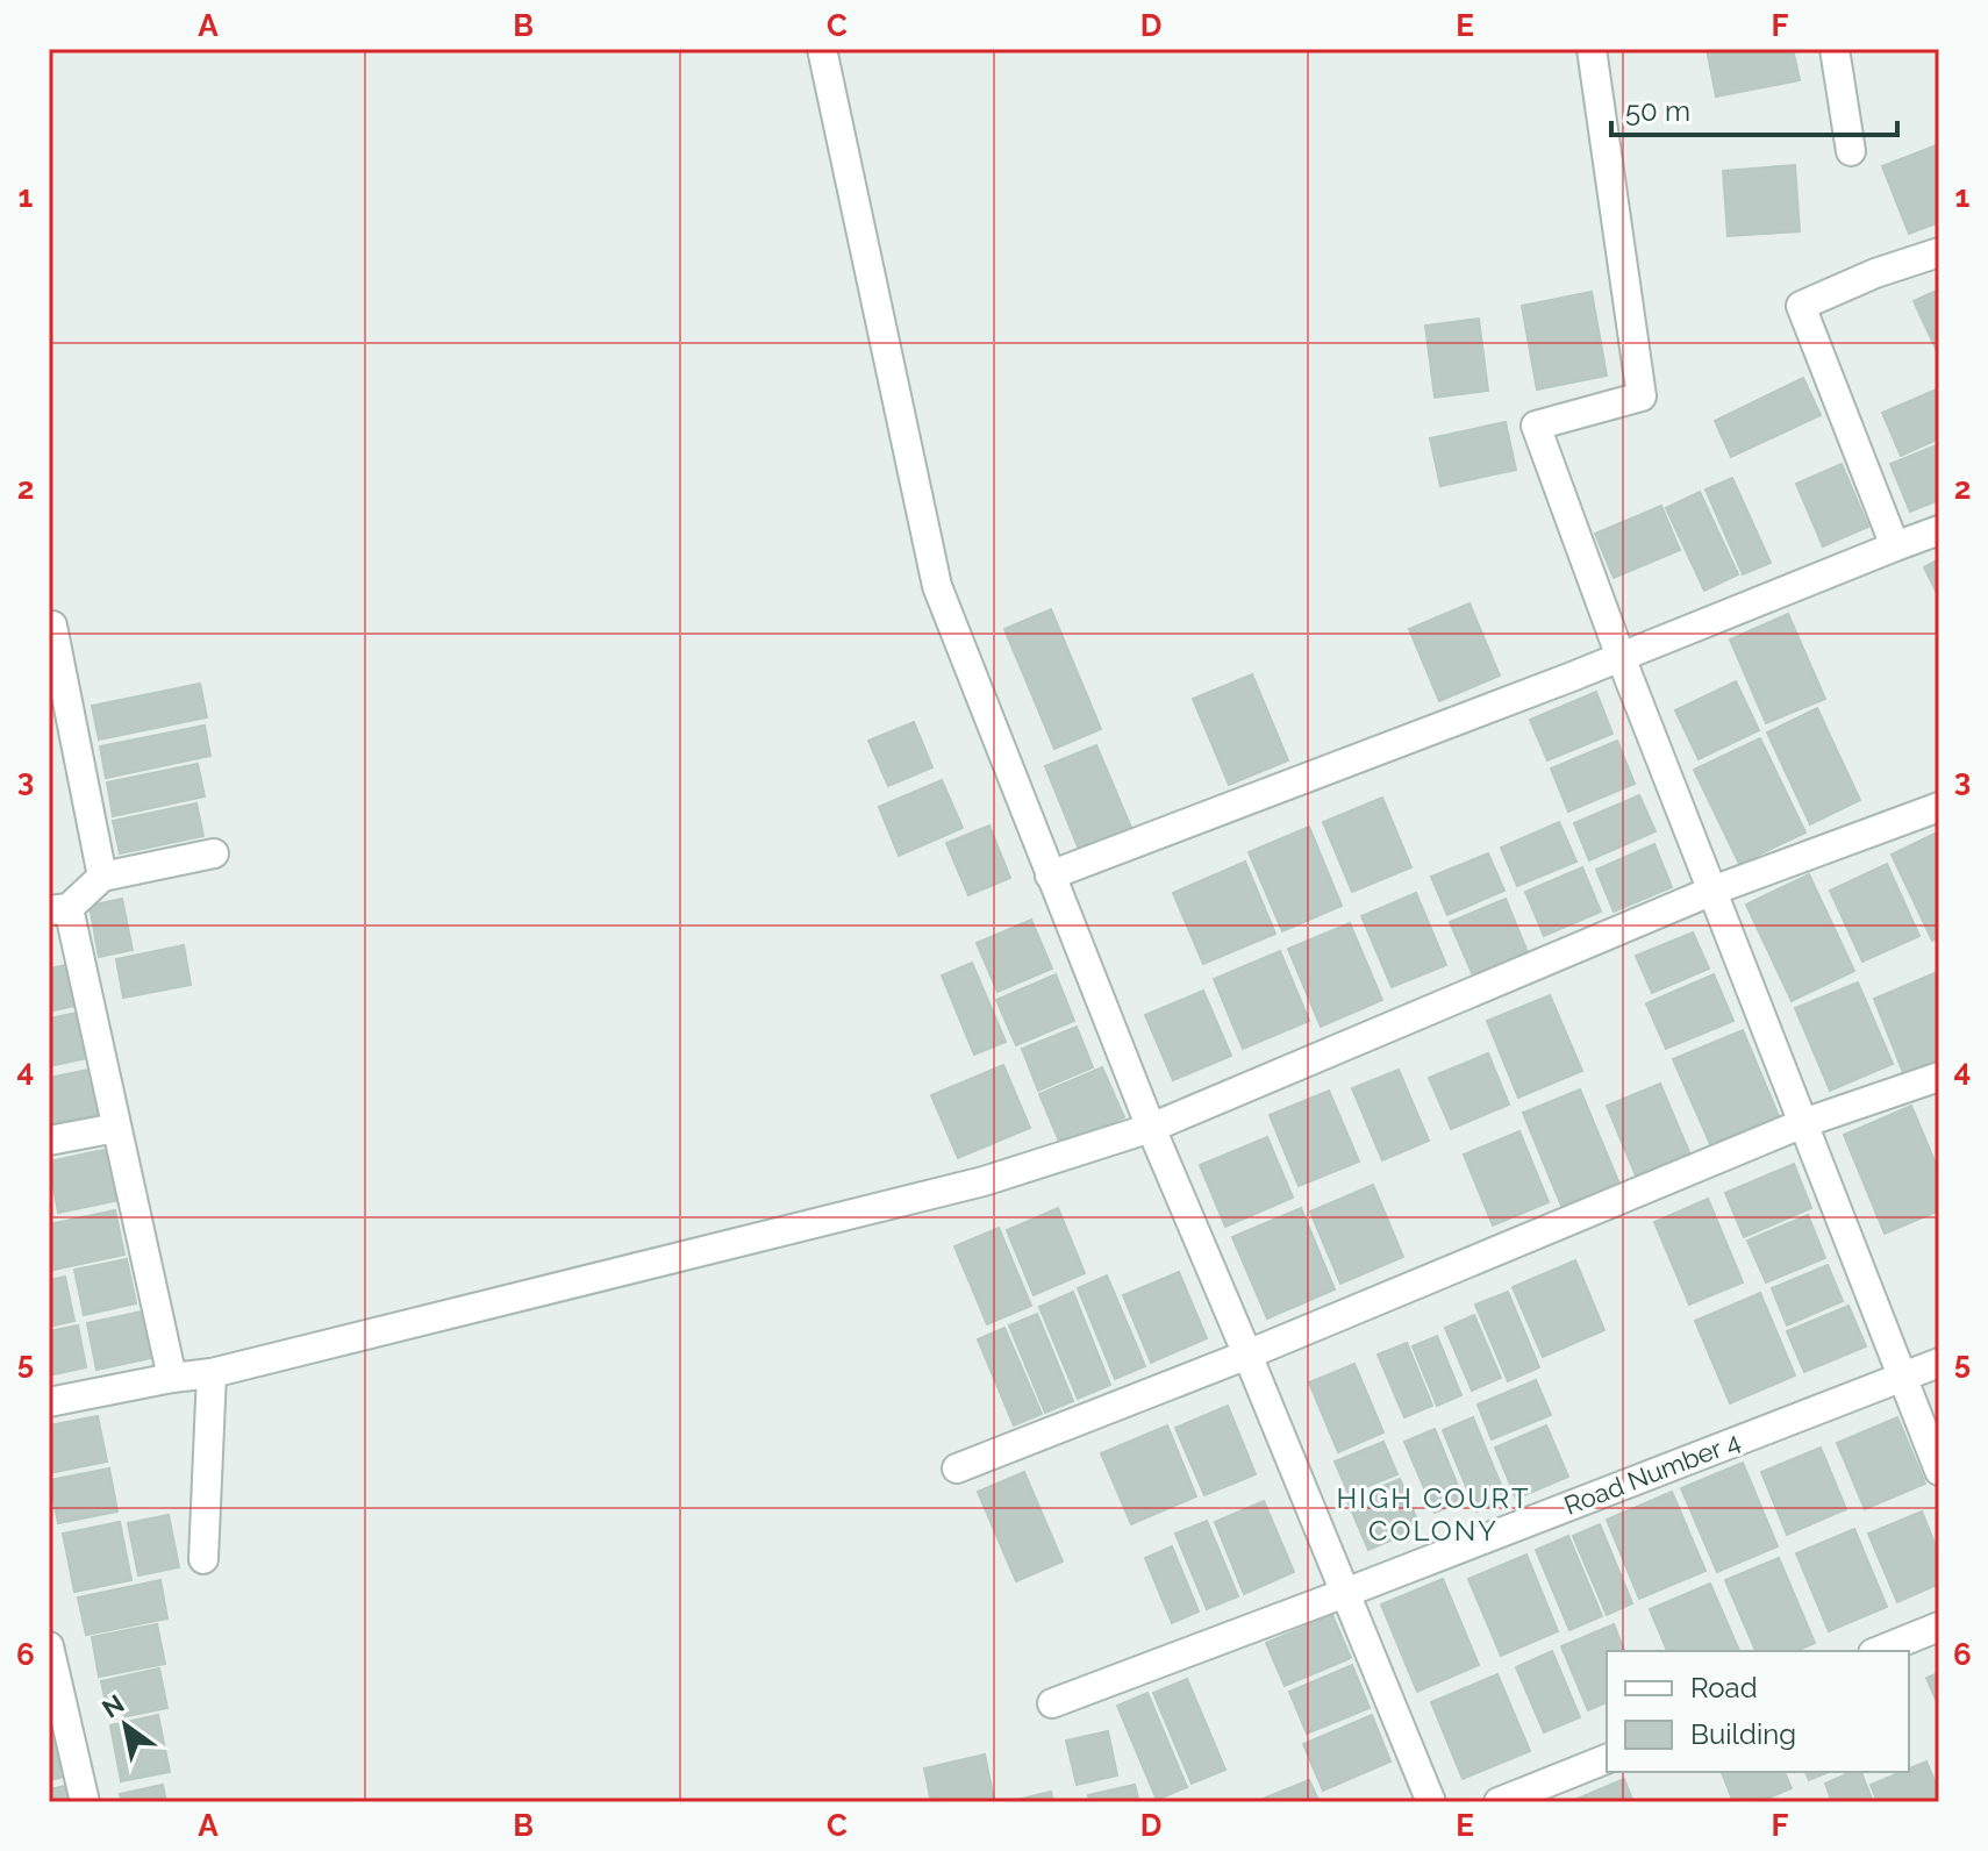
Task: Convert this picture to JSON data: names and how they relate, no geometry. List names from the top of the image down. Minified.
{"streets":{"street":["Road Number 4"]},"districts":["HIGH COURT COLONY"],"legend":["Road","Building"],"scale_bar":"50 m","north":"top left","grid":{"columns":["A","B","C","D","E","F"],"rows":["1","2","3","4","5","6"]}}
